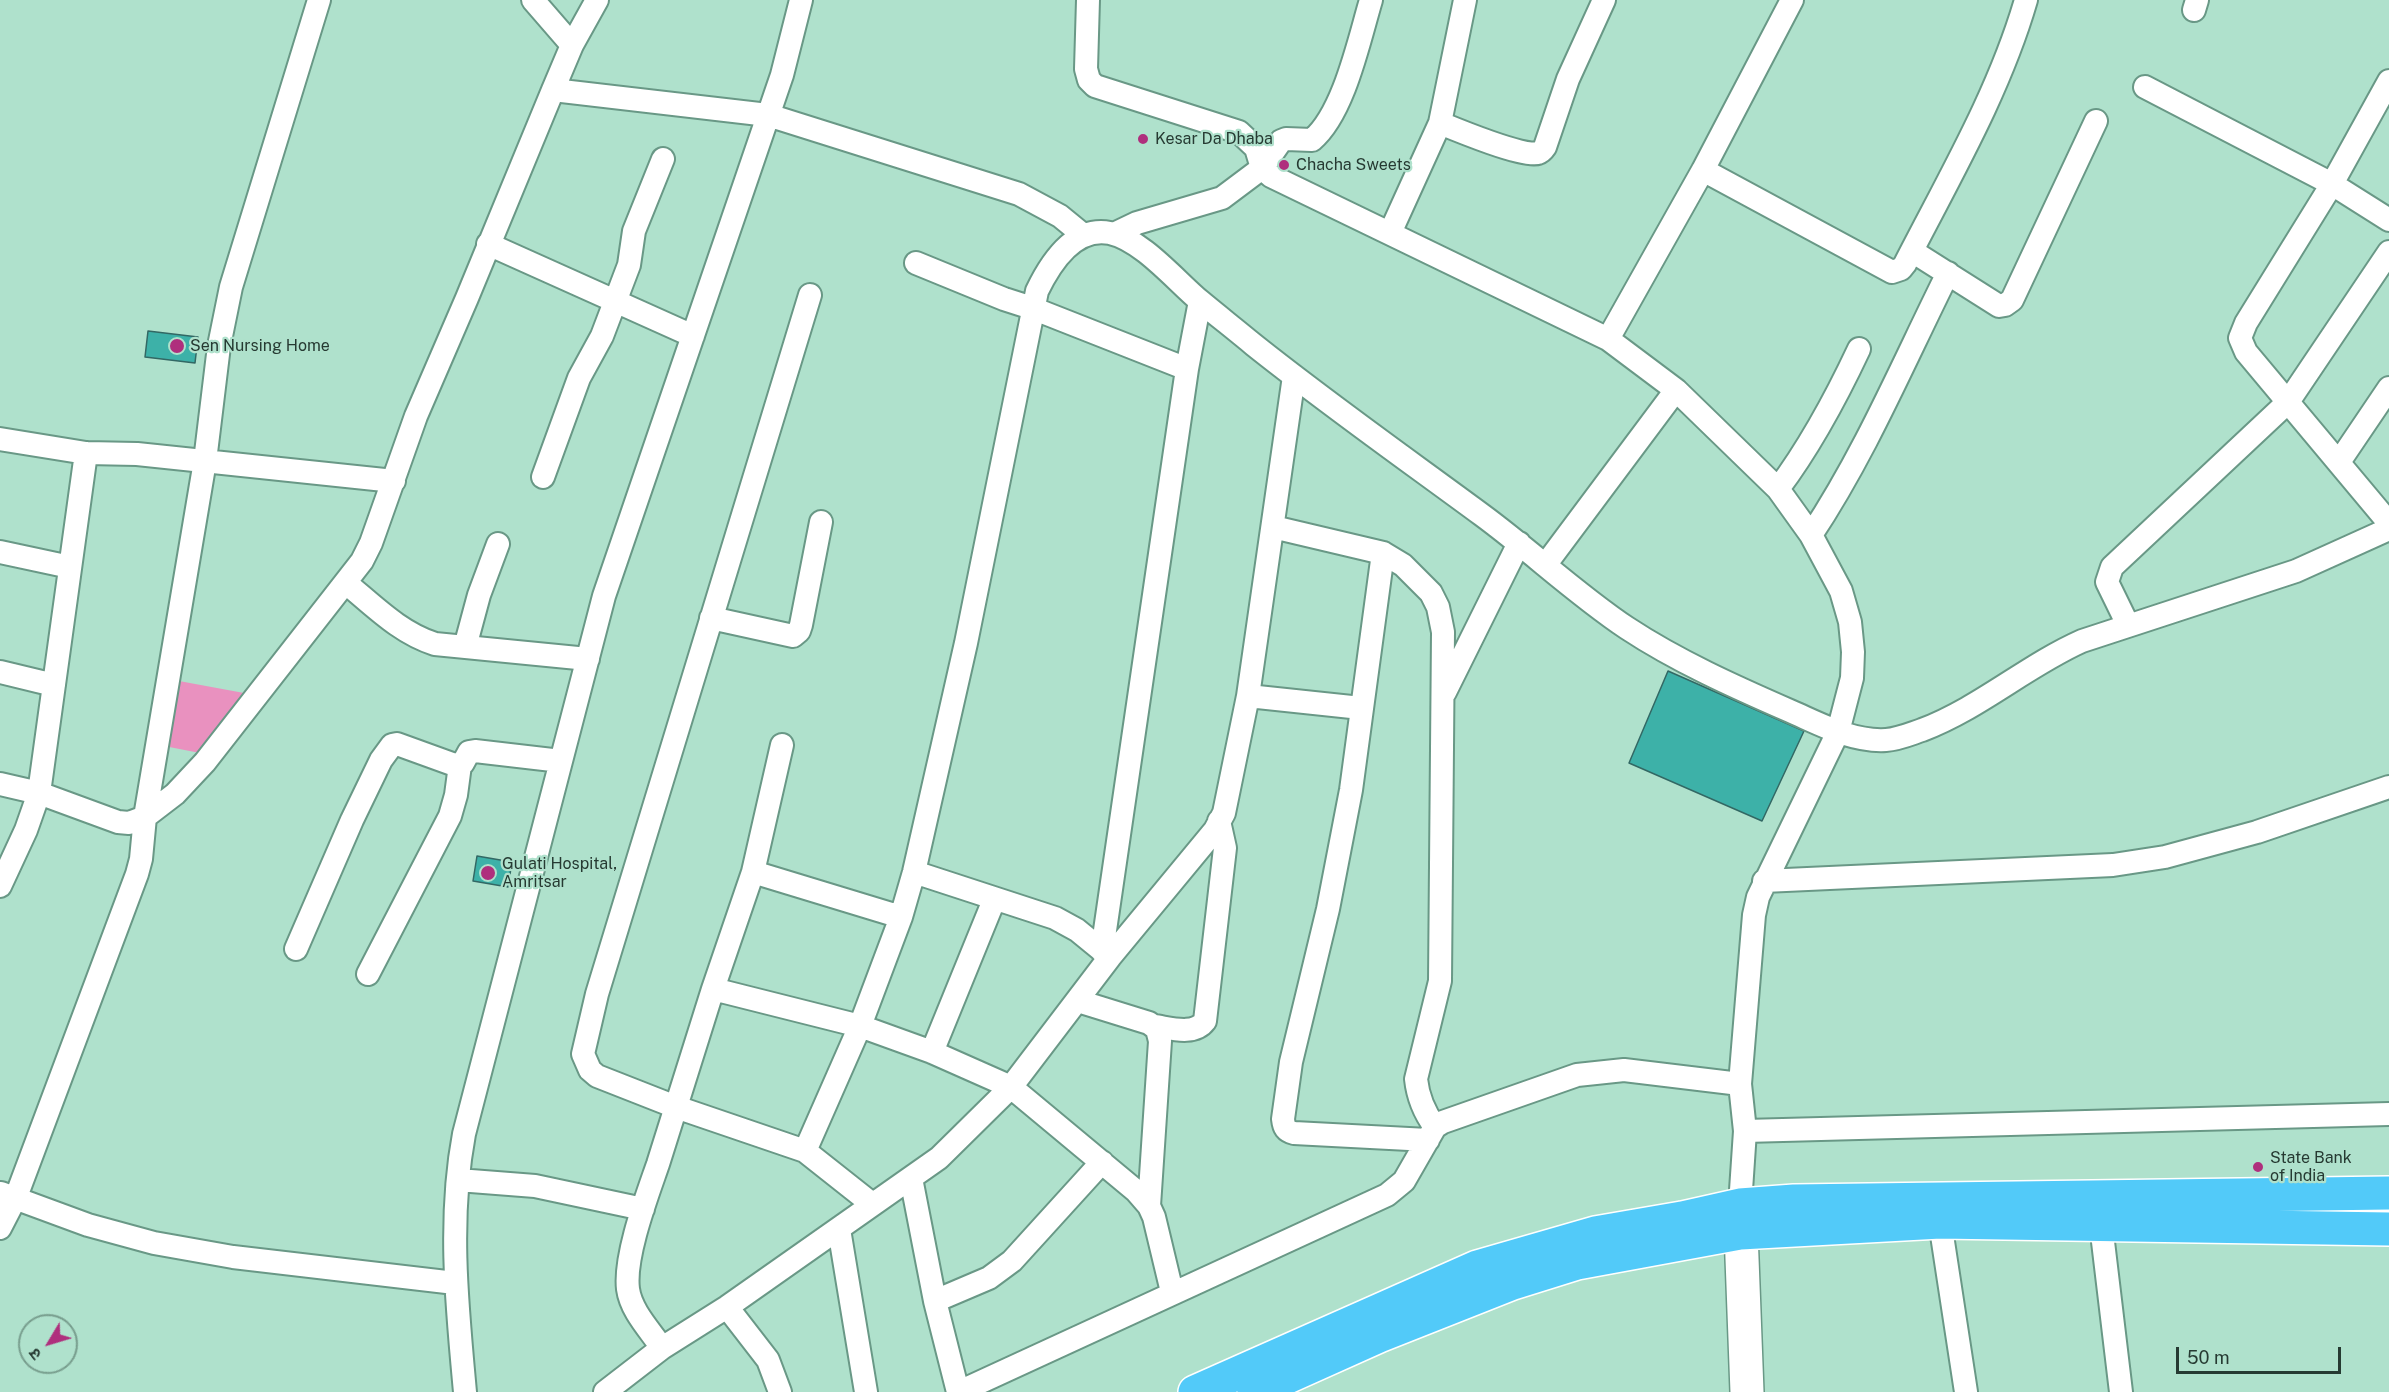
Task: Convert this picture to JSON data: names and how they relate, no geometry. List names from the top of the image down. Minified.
{"places":["Kesar Da Dhaba","Chacha Sweets","Sen Nursing Home","Gulati Hospital, Amritsar","State Bank of India"],"scale_bar":"50 m","north":"bottom left"}
